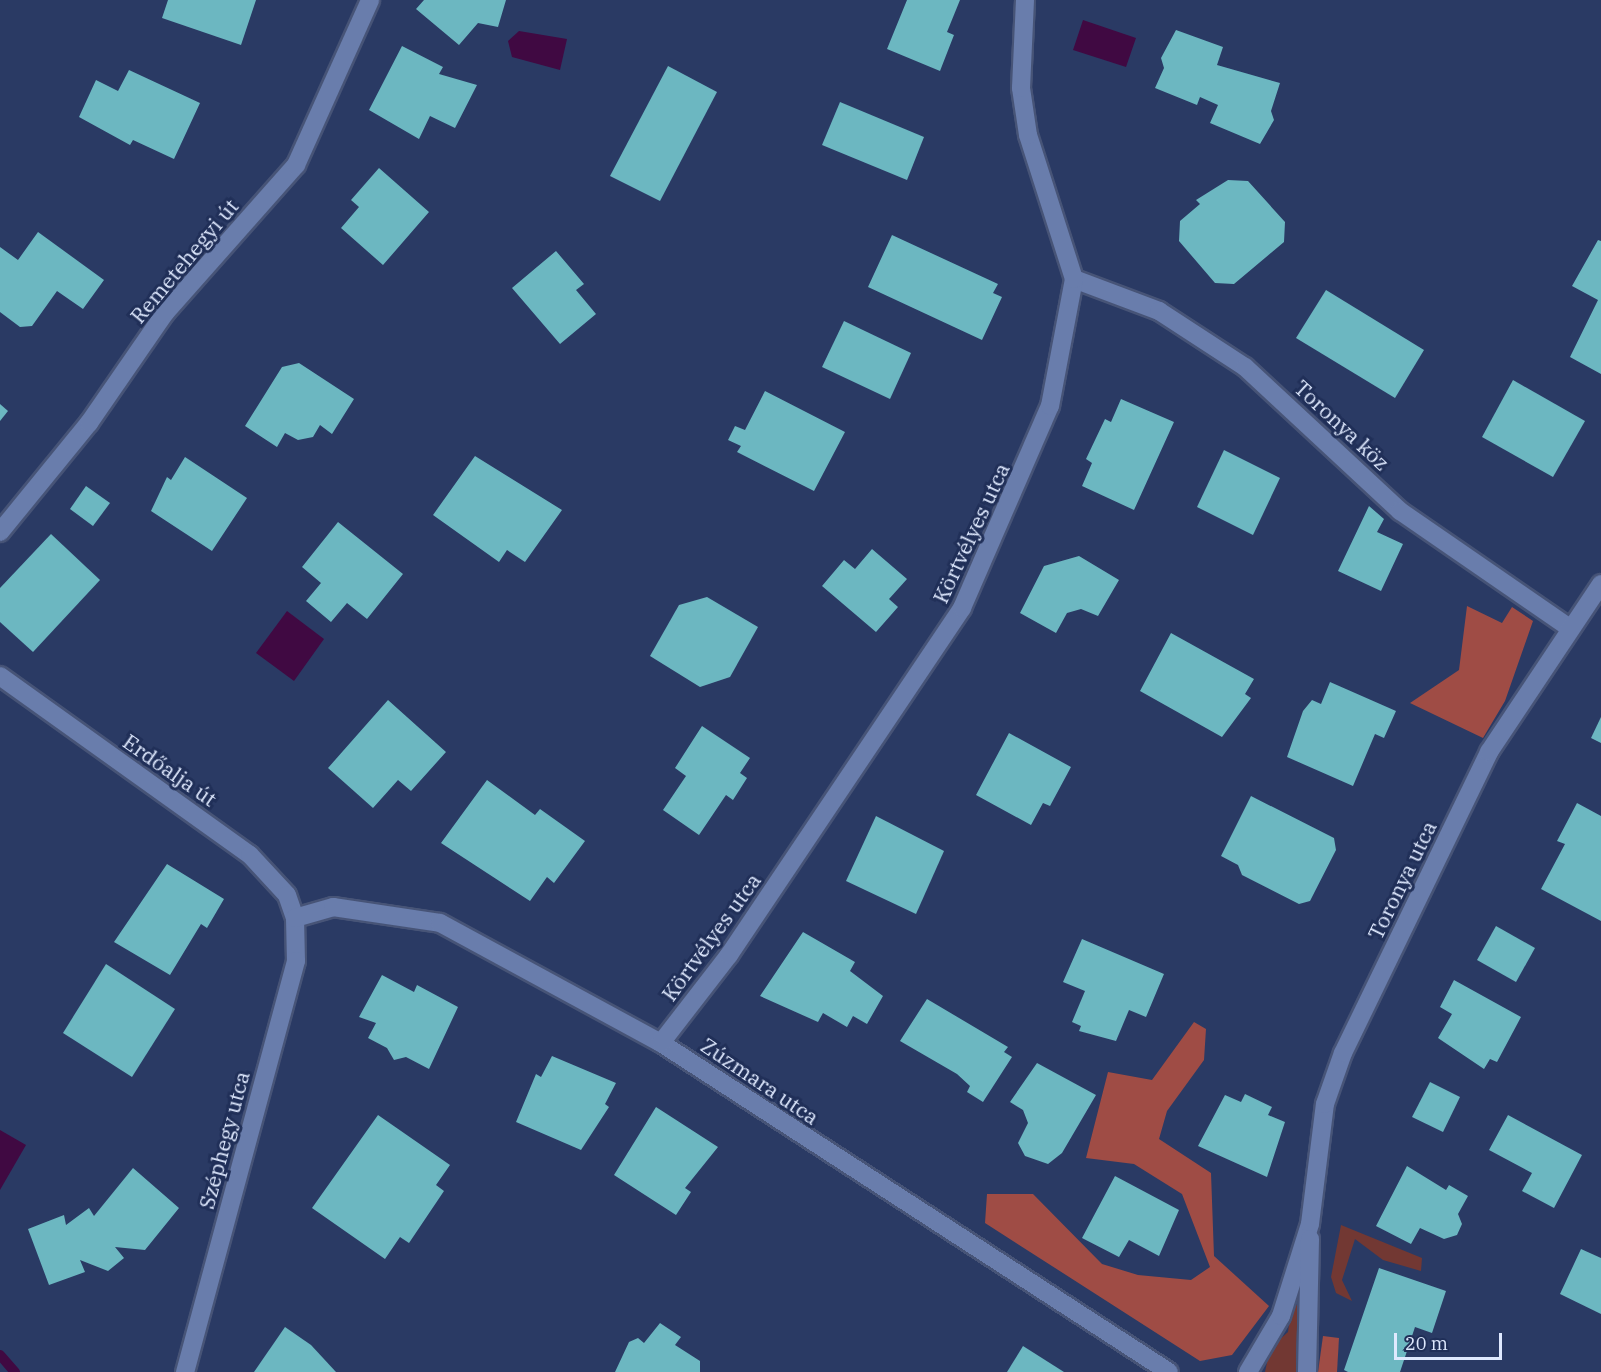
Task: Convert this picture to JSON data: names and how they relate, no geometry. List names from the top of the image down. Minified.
{"streets":{"street":["Remetehegyi út","Toronya köz","Körtvélyes utca","Erdőalja út","Toronya utca","Zúzmara utca","Széphegy utca"]},"crossings":[["Toronya köz","Körtvélyes utca"],["Toronya köz","Toronya utca"],["Körtvélyes utca","Zúzmara utca"],["Erdőalja út","Zúzmara utca"],["Erdőalja út","Széphegy utca"],["Zúzmara utca","Széphegy utca"]],"scale_bar":"20 m"}
